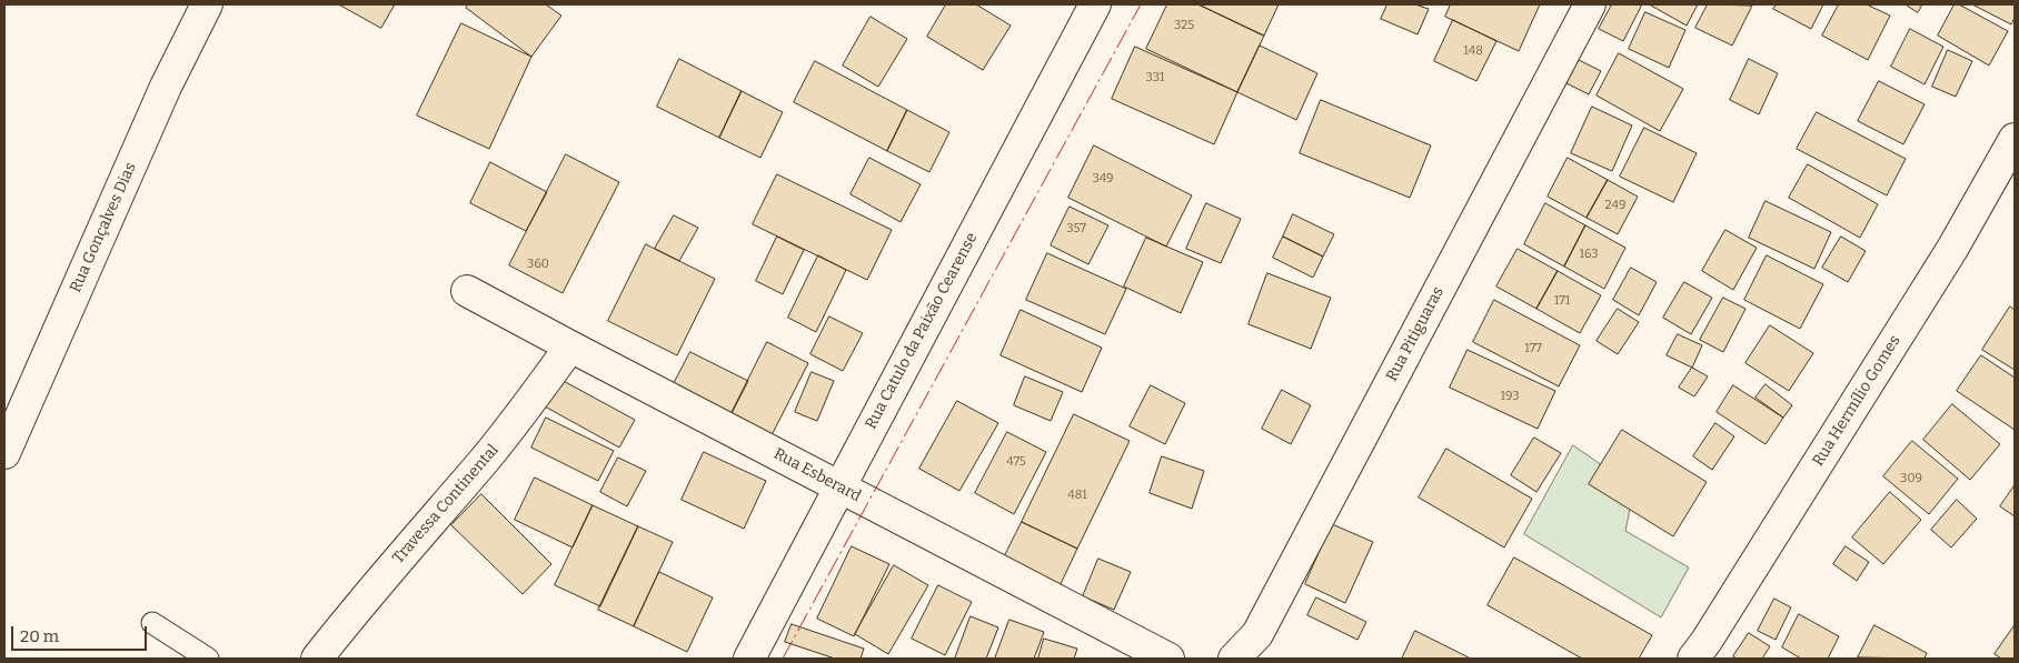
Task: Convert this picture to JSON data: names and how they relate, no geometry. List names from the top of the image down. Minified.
{"streets":{"street":["Rua Gonçalves Dias","Rua Catulo da Paixão Cearense","Rua Pitiguaras","Rua Hermílio Gomes","Rua Esberard","Travessa Continental"]},"crossings":[["Rua Catulo da Paixão Cearense","Rua Esberard"],["Rua Esberard","Travessa Continental"]],"house_numbers":["325","148","331","349","249","357","163","360","171","177","193","475","309","481"],"scale_bar":"20 m"}
